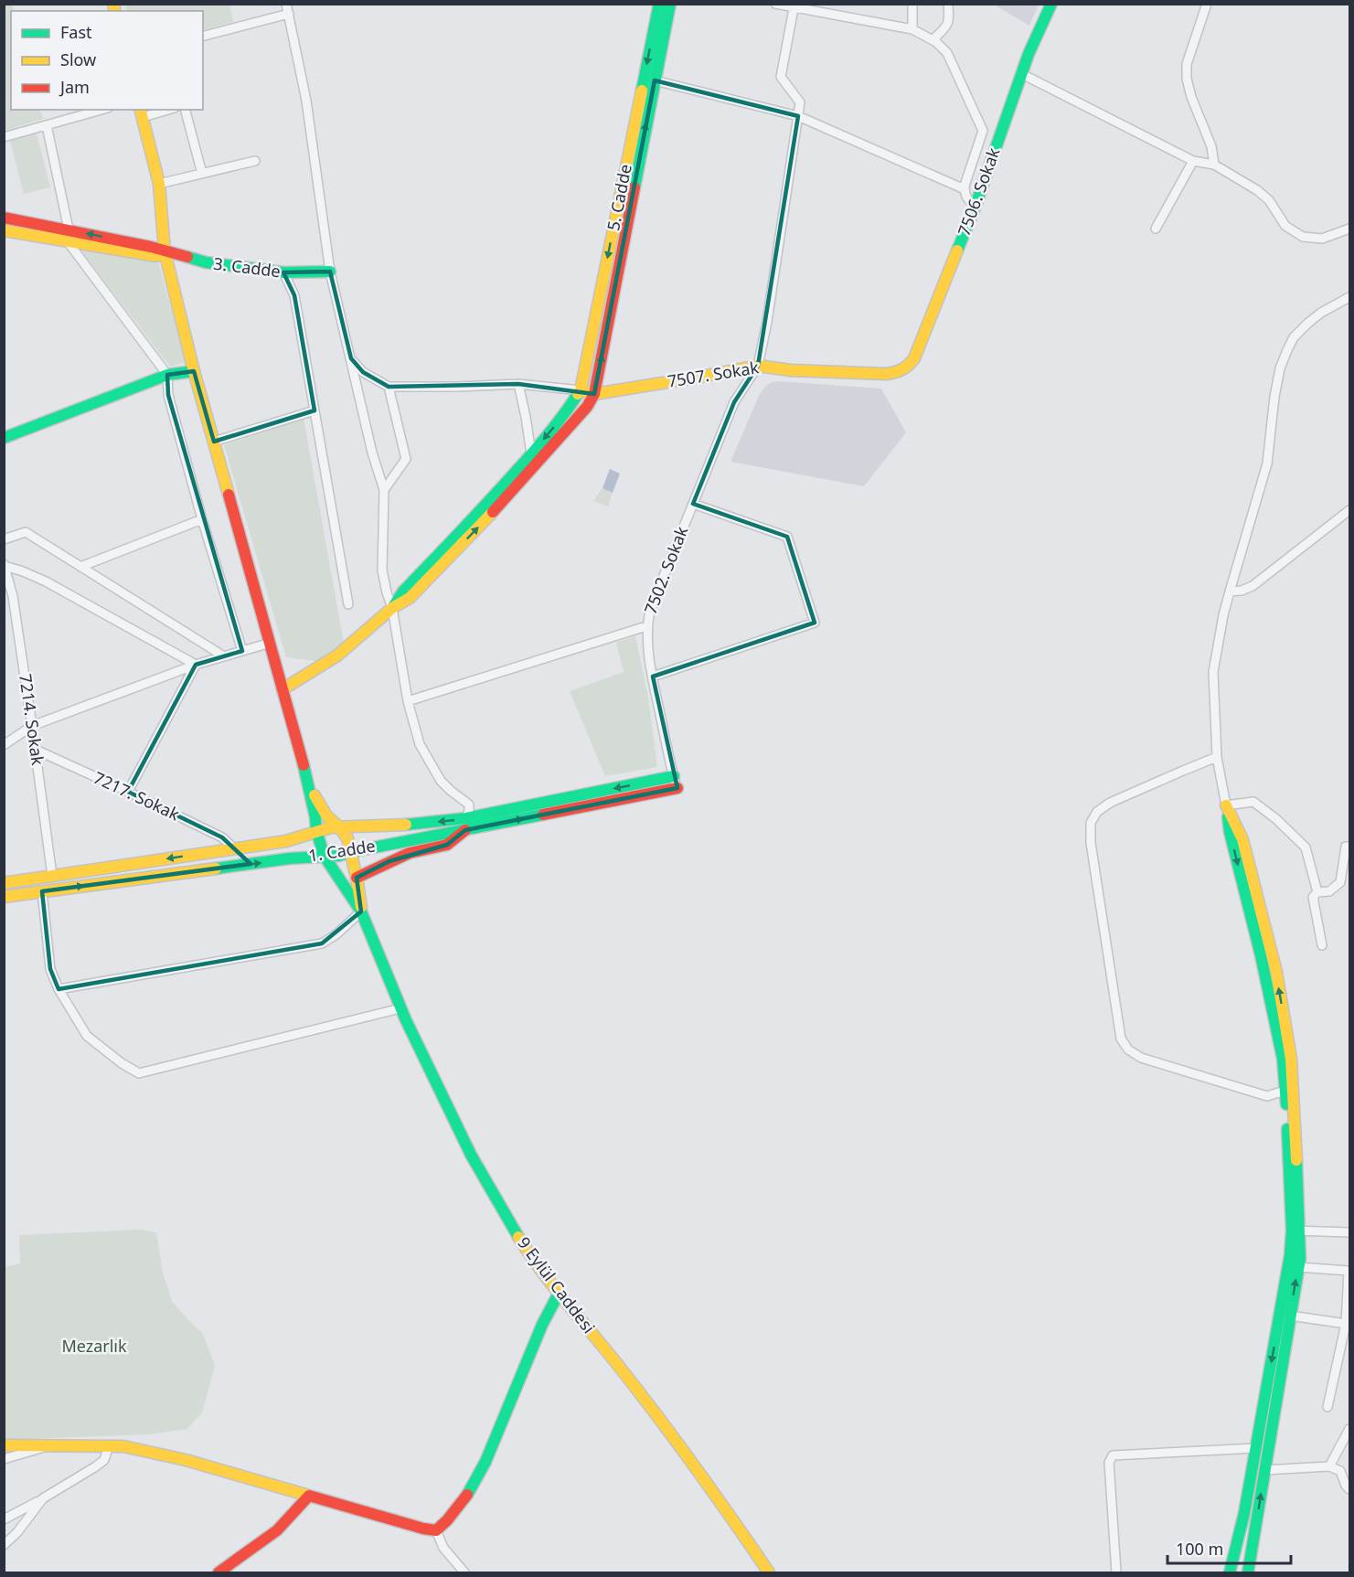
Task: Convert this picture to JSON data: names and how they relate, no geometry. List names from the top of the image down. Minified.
{"streets":{"street":["7506. Sokak","5. Cadde","3. Cadde","7507. Sokak","7502. Sokak","7214. Sokak","7217. Sokak","1. Cadde","9 Eylül Caddesi"]},"crossings":[["7506. Sokak","7507. Sokak"],["3. Cadde","9 Eylül Caddesi"],["7507. Sokak","7502. Sokak"],["7502. Sokak","1. Cadde"],["7214. Sokak","7217. Sokak"],["7214. Sokak","1. Cadde"],["7217. Sokak","1. Cadde"],["1. Cadde","9 Eylül Caddesi"]],"parks":["Mezarlık"],"legend":["Fast","Slow","Jam"],"scale_bar":"100 m"}
